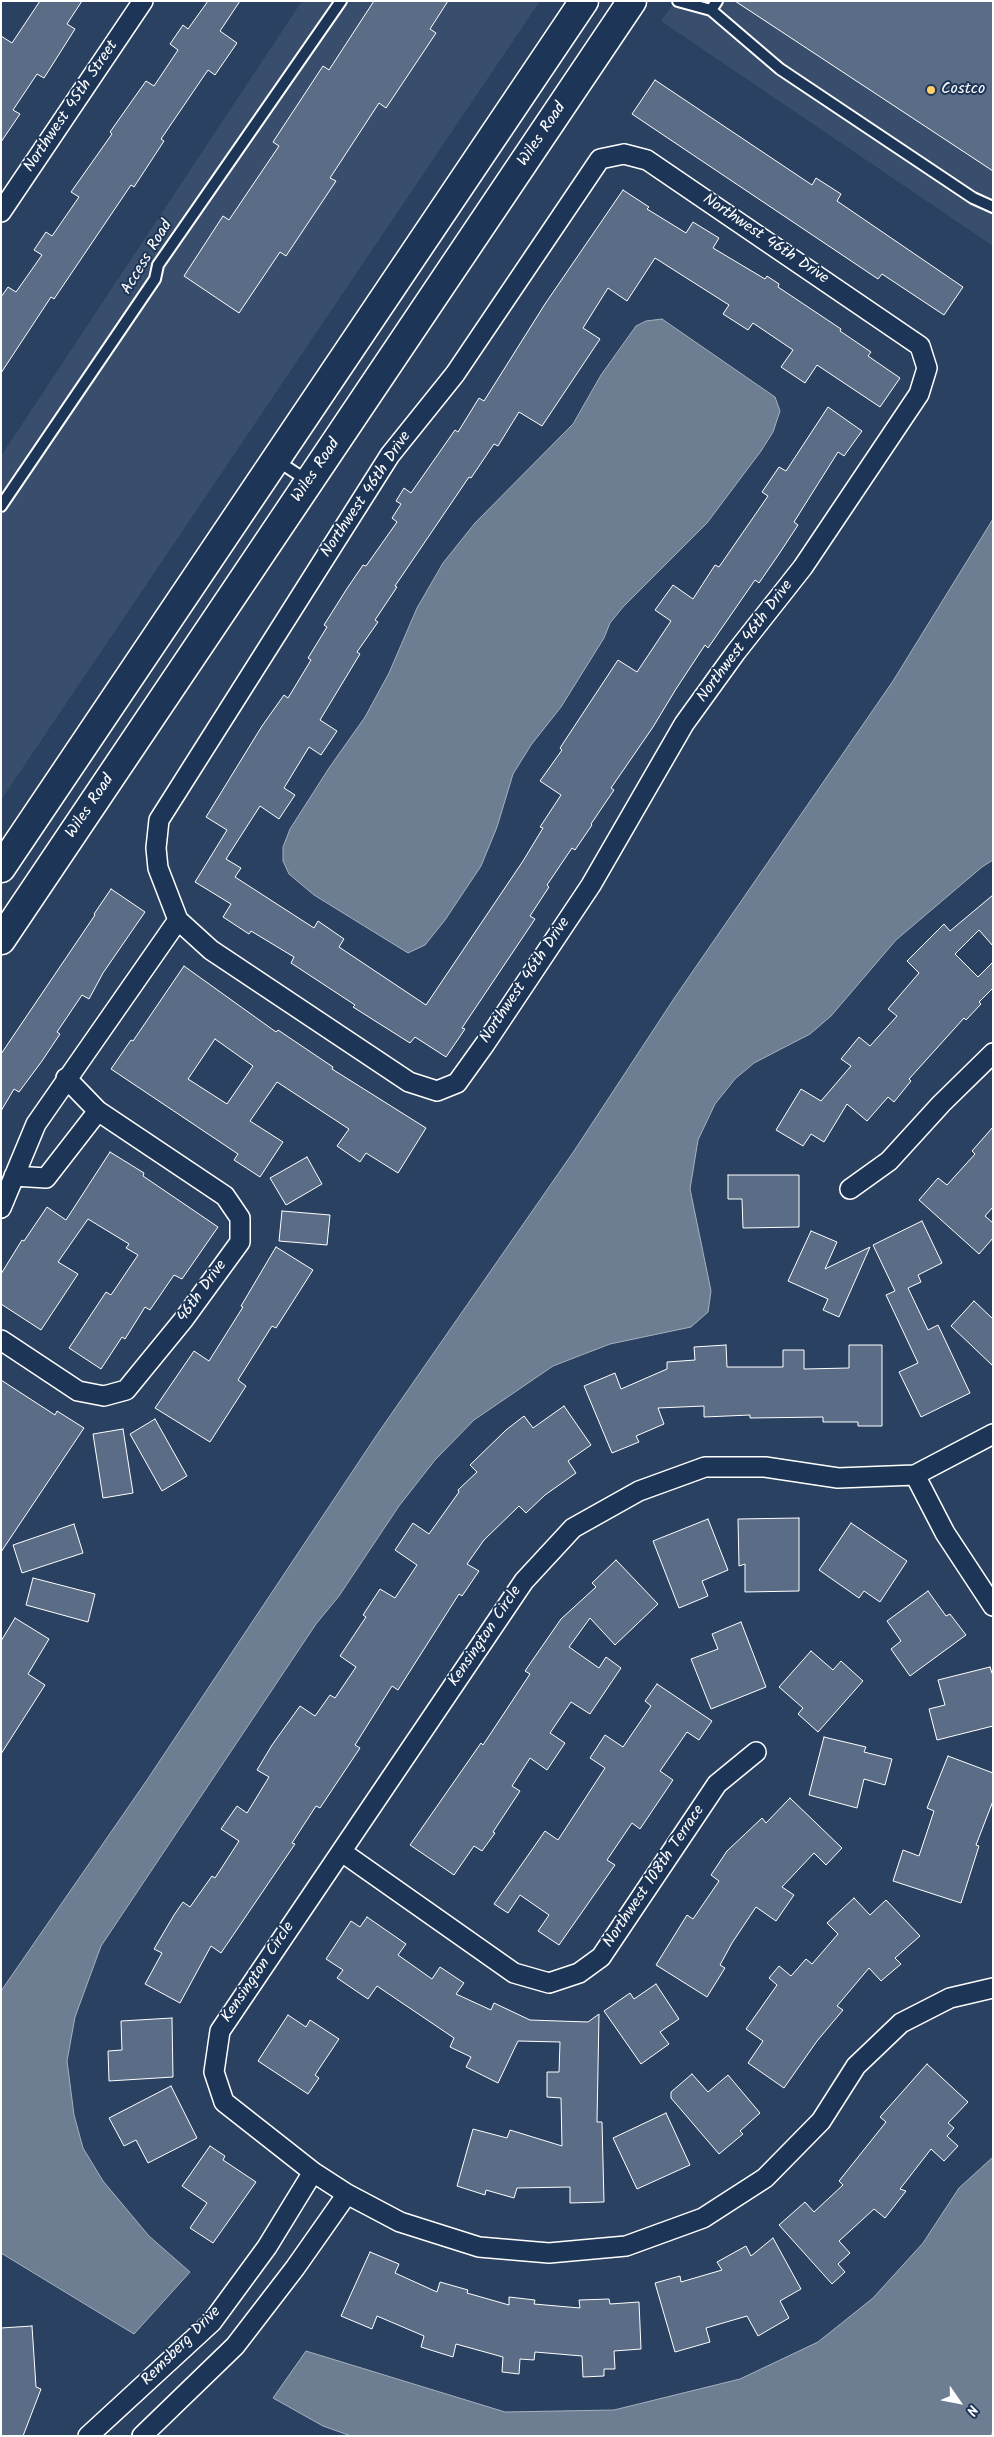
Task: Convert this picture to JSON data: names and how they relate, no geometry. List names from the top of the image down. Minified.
{"streets":{"main road":["Wiles Road"],"street":["Northwest 45th Street","Northwest 46th Drive","46th Drive","Kensington Circle","Northwest 108th Terrace","Remsberg Drive"],"lane":["Access Road"]},"crossings":[["Kensington Circle","Northwest 108th Terrace"],["Kensington Circle","Remsberg Drive"]],"places":["Costco"],"north":"bottom right"}
